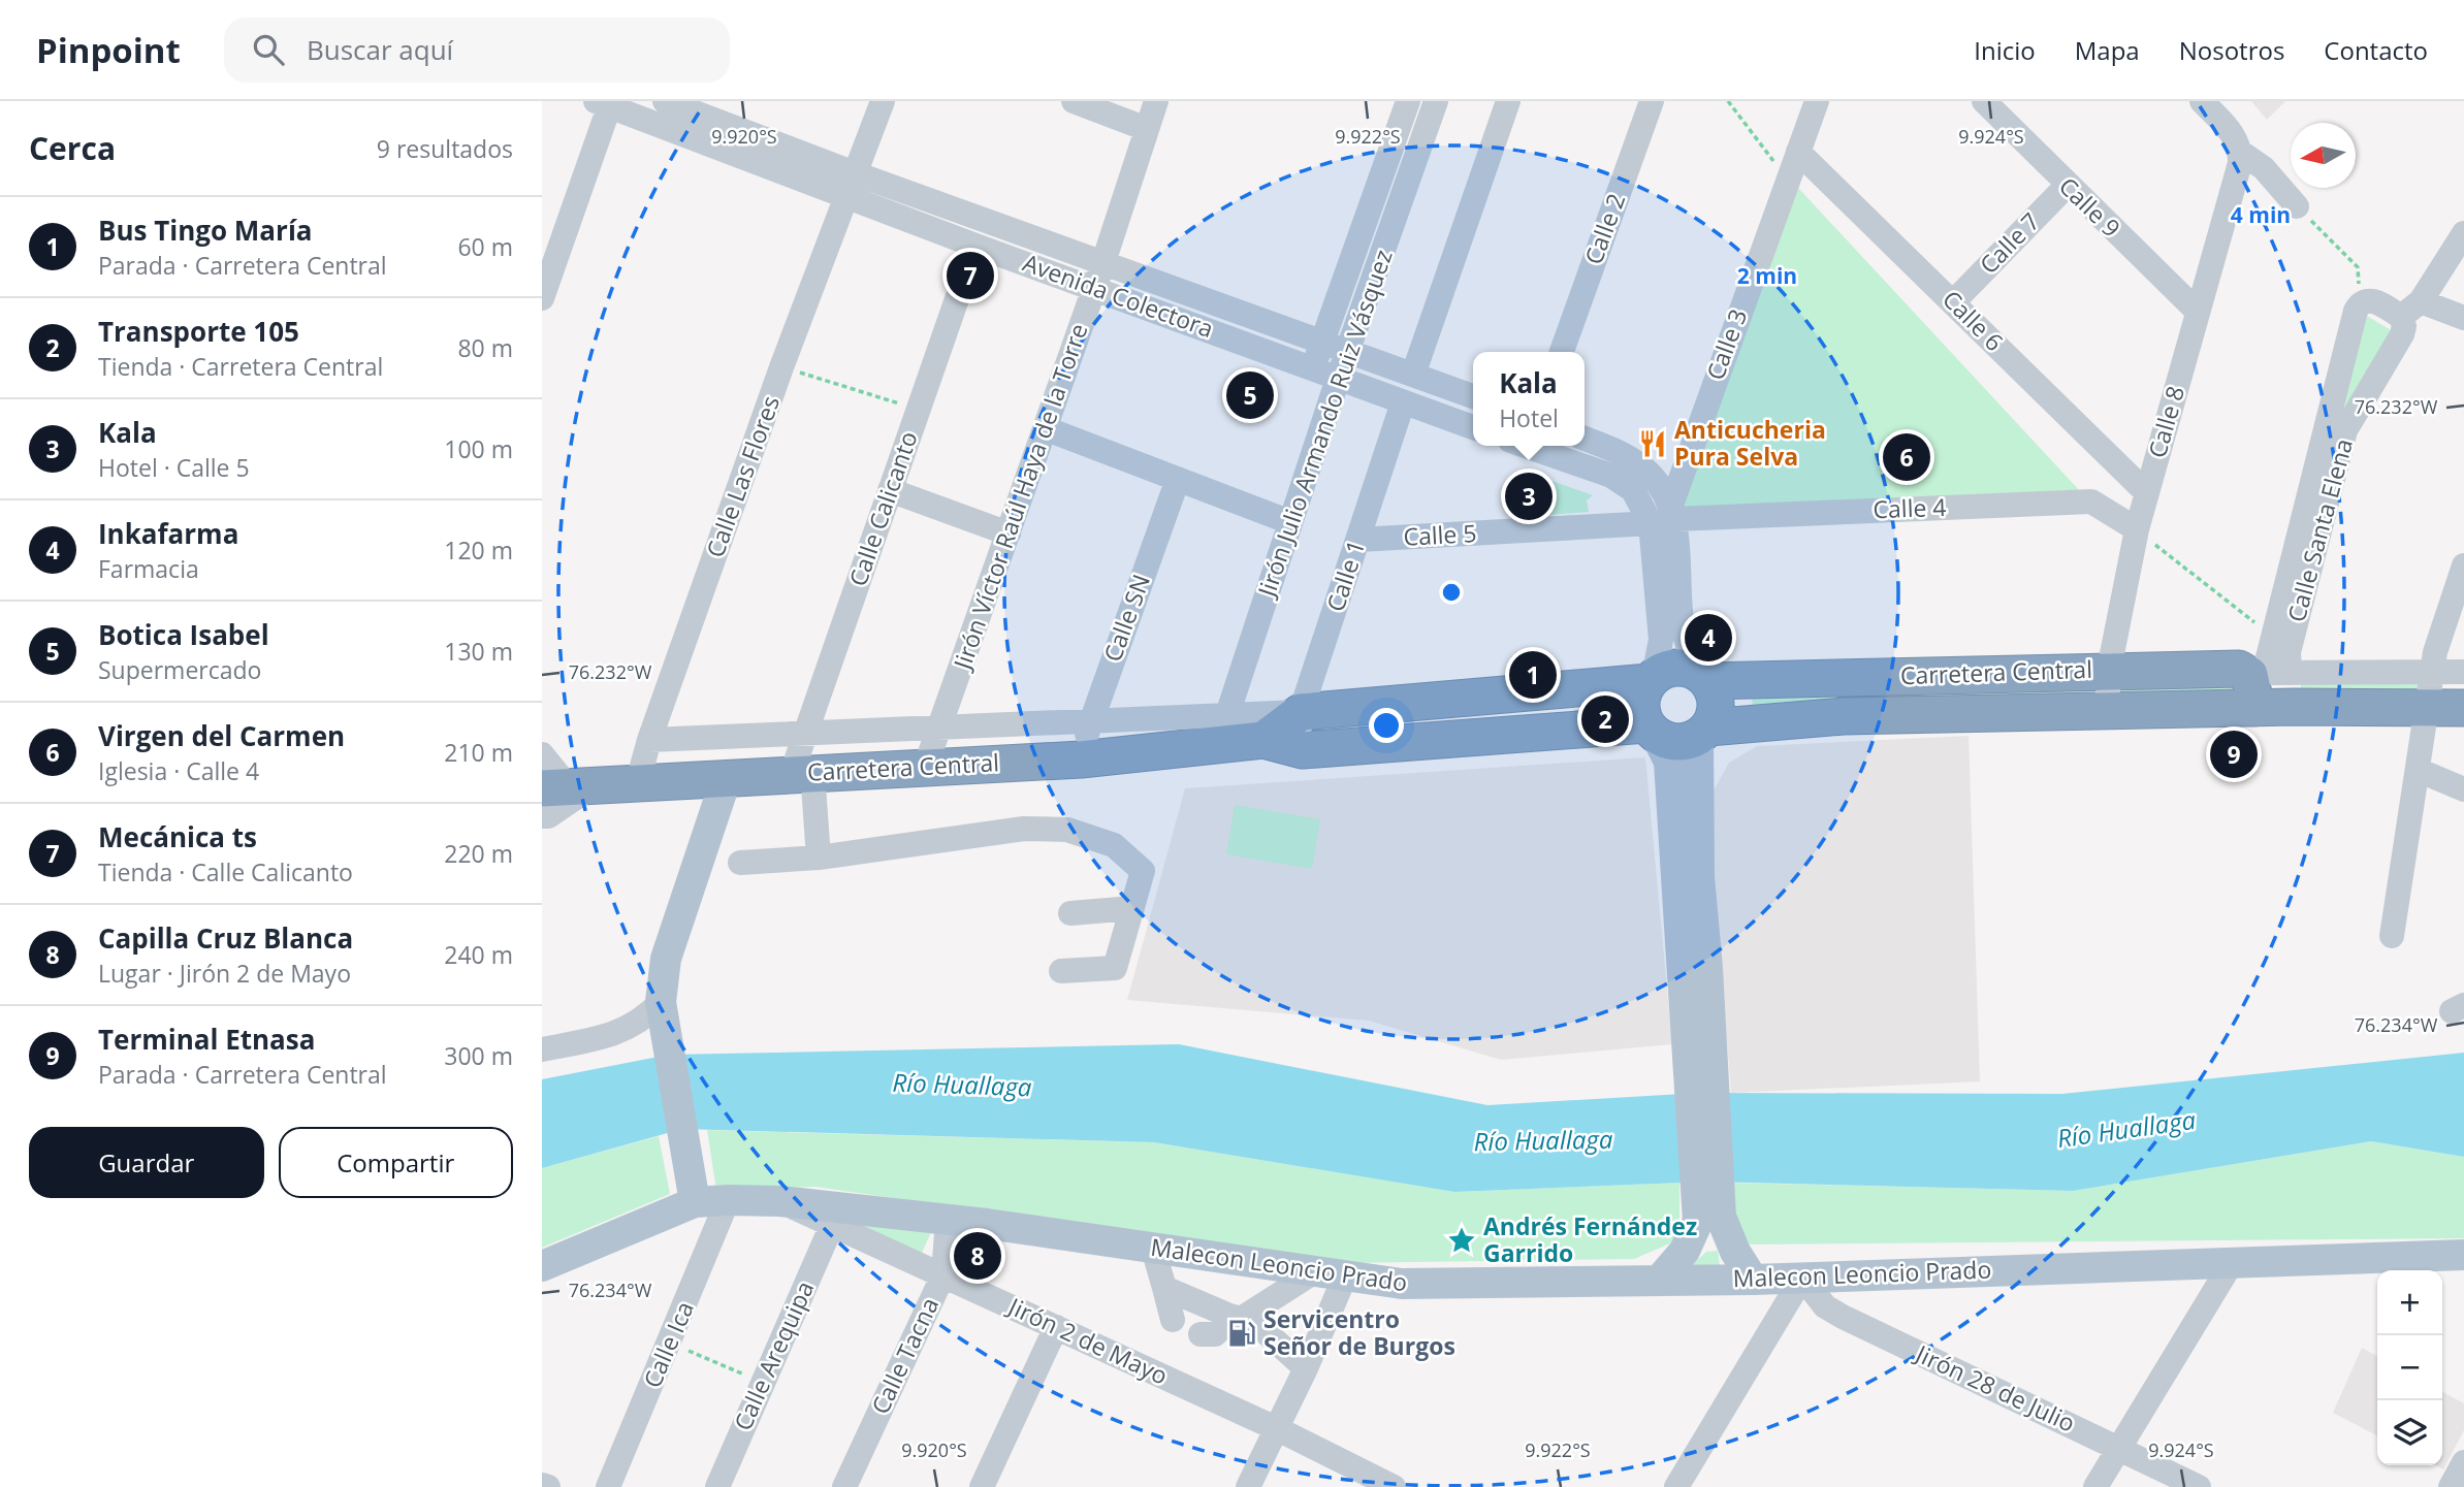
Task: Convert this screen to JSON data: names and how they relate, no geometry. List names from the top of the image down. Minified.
{"streets":{"highway":["Carretera Central"],"main road":["Malecon Leoncio Prado"],"street":["Calle 9","Calle 2","Calle 7","Avenida Colectora","Calle 6","Calle 3","Calle 8","Jirón Julio Armando Ruiz Vásquez","Calle Las Flores","Jirón Víctor Raúl Haya de la Torre","Calle Calicanto","Calle 4","Calle Santa Elena","Calle 5","Calle 1","Calle SN","Jirón 2 de Mayo","Calle Ica","Calle Arequipa","Calle Tacna","Jirón 28 de Julio"]},"crossings":[["Calle 9","Calle 7"],["Calle 9","Calle 8"],["Calle 7","Calle 6"],["Avenida Colectora","Jirón Julio Armando Ruiz Vásquez"],["Avenida Colectora","Calle Las Flores"],["Avenida Colectora","Jirón Víctor Raúl Haya de la Torre"],["Avenida Colectora","Calle Calicanto"],["Avenida Colectora","Calle 1"],["Calle 6","Calle 3"],["Calle 6","Calle 8"],["Calle 3","Calle 4"],["Calle 3","Calle 5"],["Calle 8","Calle 4"],["Calle 8","Carretera Central"],["Jirón Julio Armando Ruiz Vásquez","Carretera Central"],["Calle Las Flores","Carretera Central"],["Jirón Víctor Raúl Haya de la Torre","Carretera Central"],["Calle Calicanto","Carretera Central"],["Calle 4","Calle 5"],["Calle 5","Calle 1"],["Calle 1","Carretera Central"],["Calle SN","Carretera Central"],["Malecon Leoncio Prado","Jirón 2 de Mayo"],["Malecon Leoncio Prado","Calle Ica"],["Malecon Leoncio Prado","Calle Tacna"],["Malecon Leoncio Prado","Jirón 28 de Julio"],["Jirón 2 de Mayo","Calle Arequipa"],["Jirón 2 de Mayo","Calle Tacna"]],"water":["Río Huallaga"],"places":{"restaurant":["Anticucheria Pura Selva"],"place":["Andrés Fernández Garrido"],"fuel station":["Servicentro Señor de Burgos"]},"north":"left","page":{"header":"Pinpoint","search":"Buscar aquí","nav":["Inicio","Mapa","Nosotros","Contacto"],"heading":["Cerca","9 resultados"],"list":[{"mark":"1","name":"Bus Tingo María","note":"Parada · Carretera Central","value":"60 m"},{"mark":"2","name":"Transporte 105","note":"Tienda · Carretera Central","value":"80 m"},{"mark":"3","name":"Kala","note":"Hotel · Calle 5","value":"100 m"},{"mark":"4","name":"Inkafarma","note":"Farmacia","value":"120 m"},{"mark":"5","name":"Botica Isabel","note":"Supermercado","value":"130 m"},{"mark":"6","name":"Virgen del Carmen","note":"Iglesia · Calle 4","value":"210 m"},{"mark":"7","name":"Mecánica ts","note":"Tienda · Calle Calicanto","value":"220 m"},{"mark":"8","name":"Capilla Cruz Blanca","note":"Lugar · Jirón 2 de Mayo","value":"240 m"},{"mark":"9","name":"Terminal Etnasa","note":"Parada · Carretera Central","value":"300 m"}],"pins":["7","5","6","3","4","1","2","9","8"],"popup":["Kala","Hotel"],"buttons":["Guardar","Compartir"],"map_buttons":["+","−"]},"coordinates":["9.920°S","9.922°S","9.924°S","76.232°W","76.234°W"],"rings":["4 min","2 min"]}
